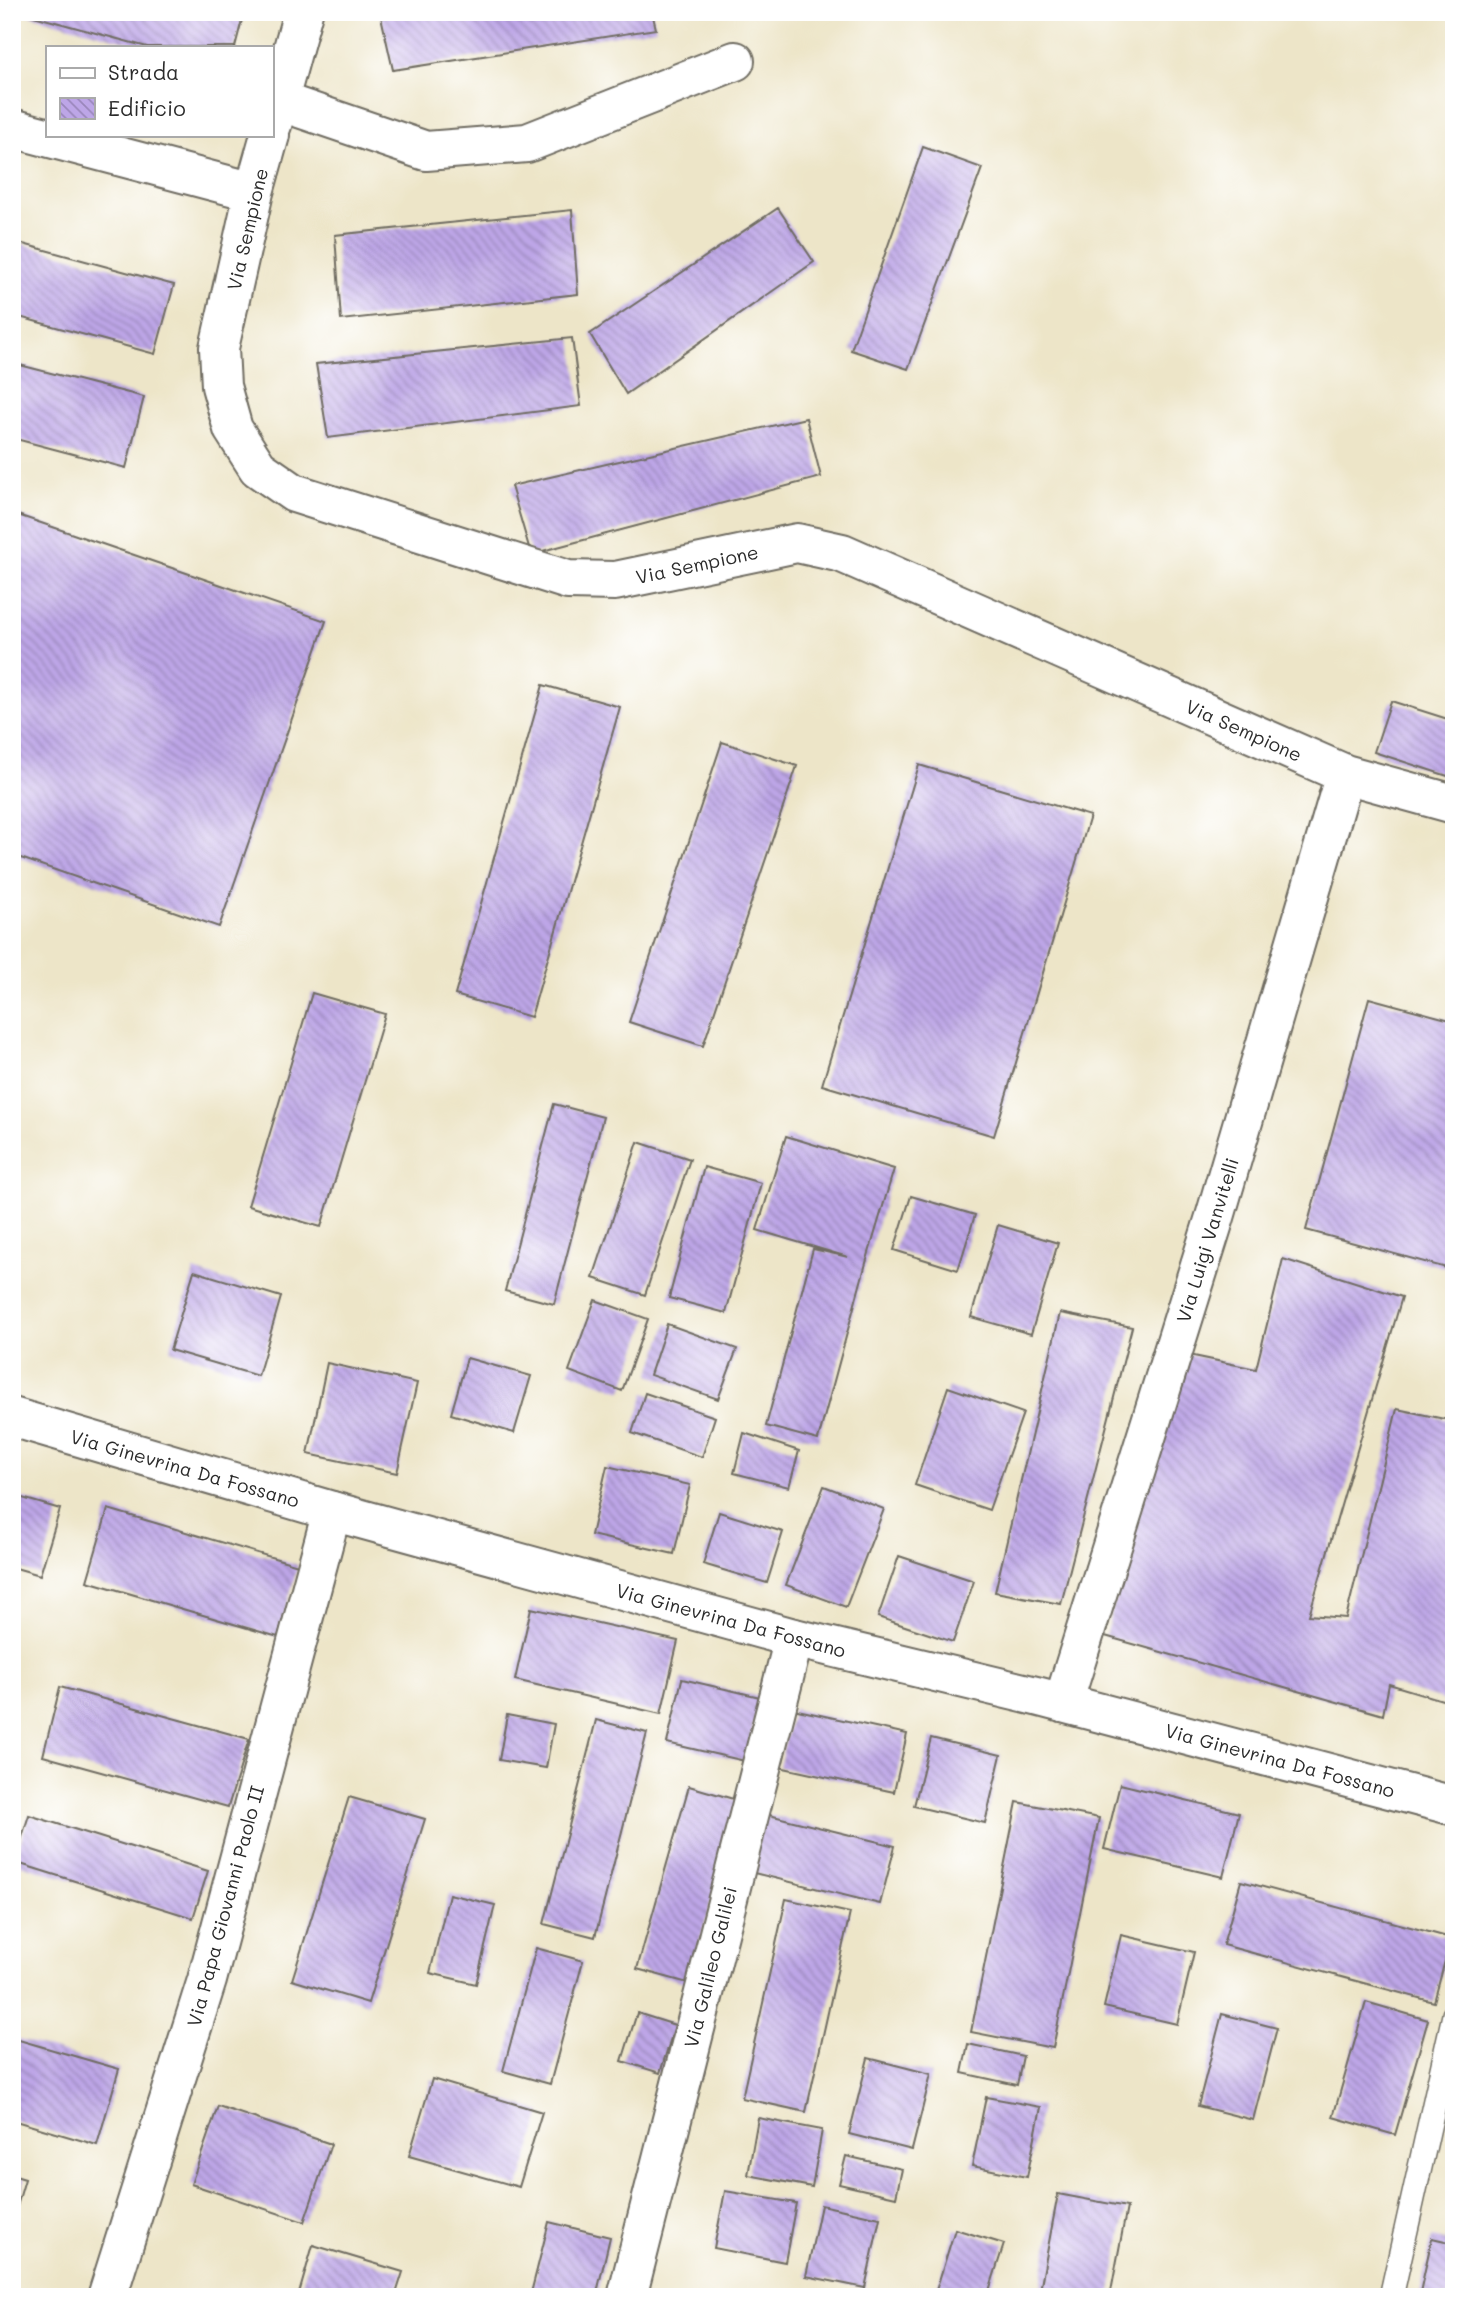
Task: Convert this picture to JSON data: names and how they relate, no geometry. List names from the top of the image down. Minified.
{"streets":{"street":["Via Sempione","Via Luigi Vanvitelli","Via Ginevrina Da Fossano","Via Papa Giovanni Paolo II","Via Galileo Galilei"]},"crossings":[["Via Sempione","Via Luigi Vanvitelli"],["Via Luigi Vanvitelli","Via Ginevrina Da Fossano"],["Via Ginevrina Da Fossano","Via Papa Giovanni Paolo II"],["Via Ginevrina Da Fossano","Via Galileo Galilei"]],"legend":["Strada","Edificio"]}
